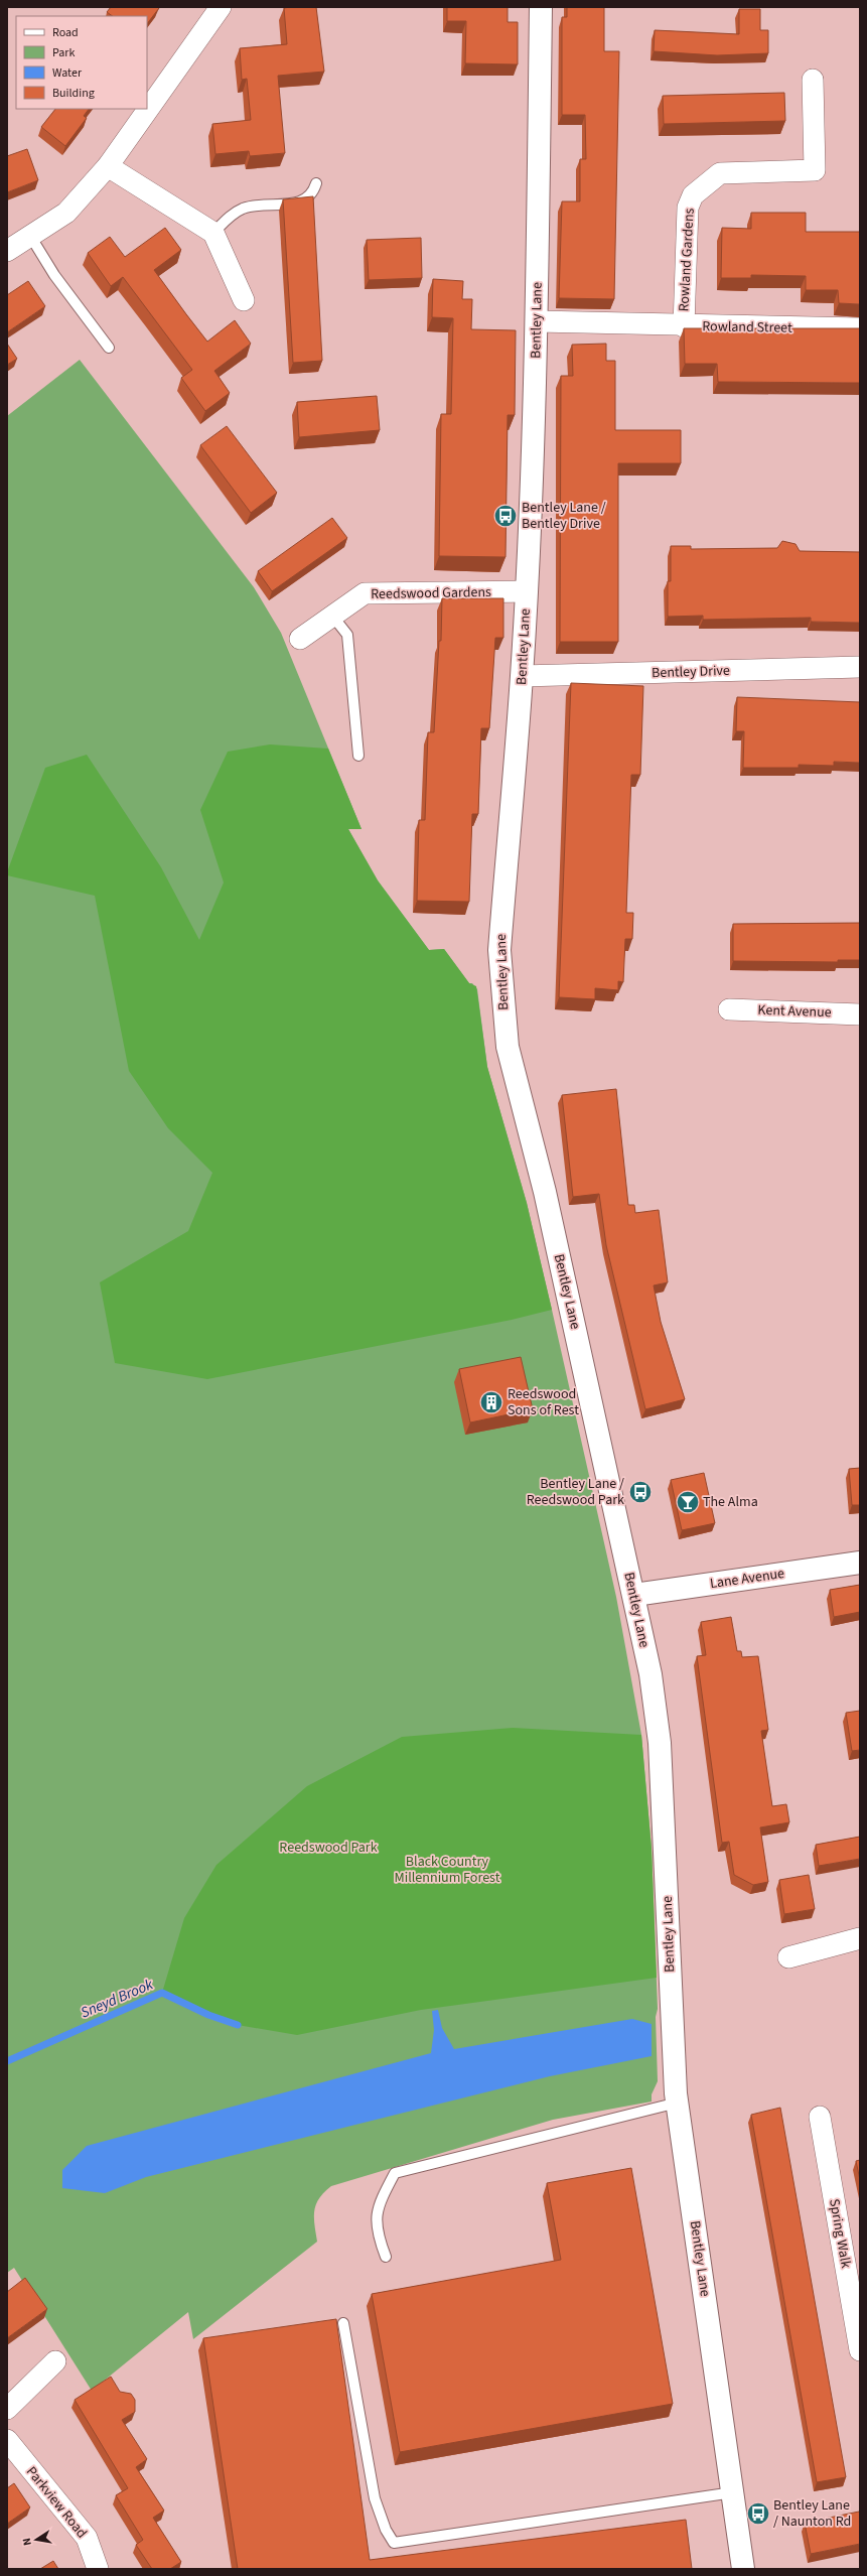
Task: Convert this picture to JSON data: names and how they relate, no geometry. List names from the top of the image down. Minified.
{"streets":{"street":["Rowland Gardens","Bentley Lane","Rowland Street","Reedswood Gardens","Bentley Drive","Kent Avenue","Lane Avenue","Spring Walk","Parkview Road"]},"crossings":[["Rowland Gardens","Rowland Street"],["Bentley Lane","Rowland Street"],["Bentley Lane","Reedswood Gardens"],["Bentley Lane","Bentley Drive"],["Bentley Lane","Lane Avenue"]],"water":["Sneyd Brook"],"parks":["Reedswood Park","Black Country Millennium Forest"],"places":{"bus stop":["Bentley Lane / Bentley Drive","Bentley Lane / Reedswood Park","Bentley Lane / Naunton Rd"],"building":["Reedswood Sons of Rest"],"bar":["The Alma"]},"legend":["Road","Park","Water","Building"],"north":"left"}
